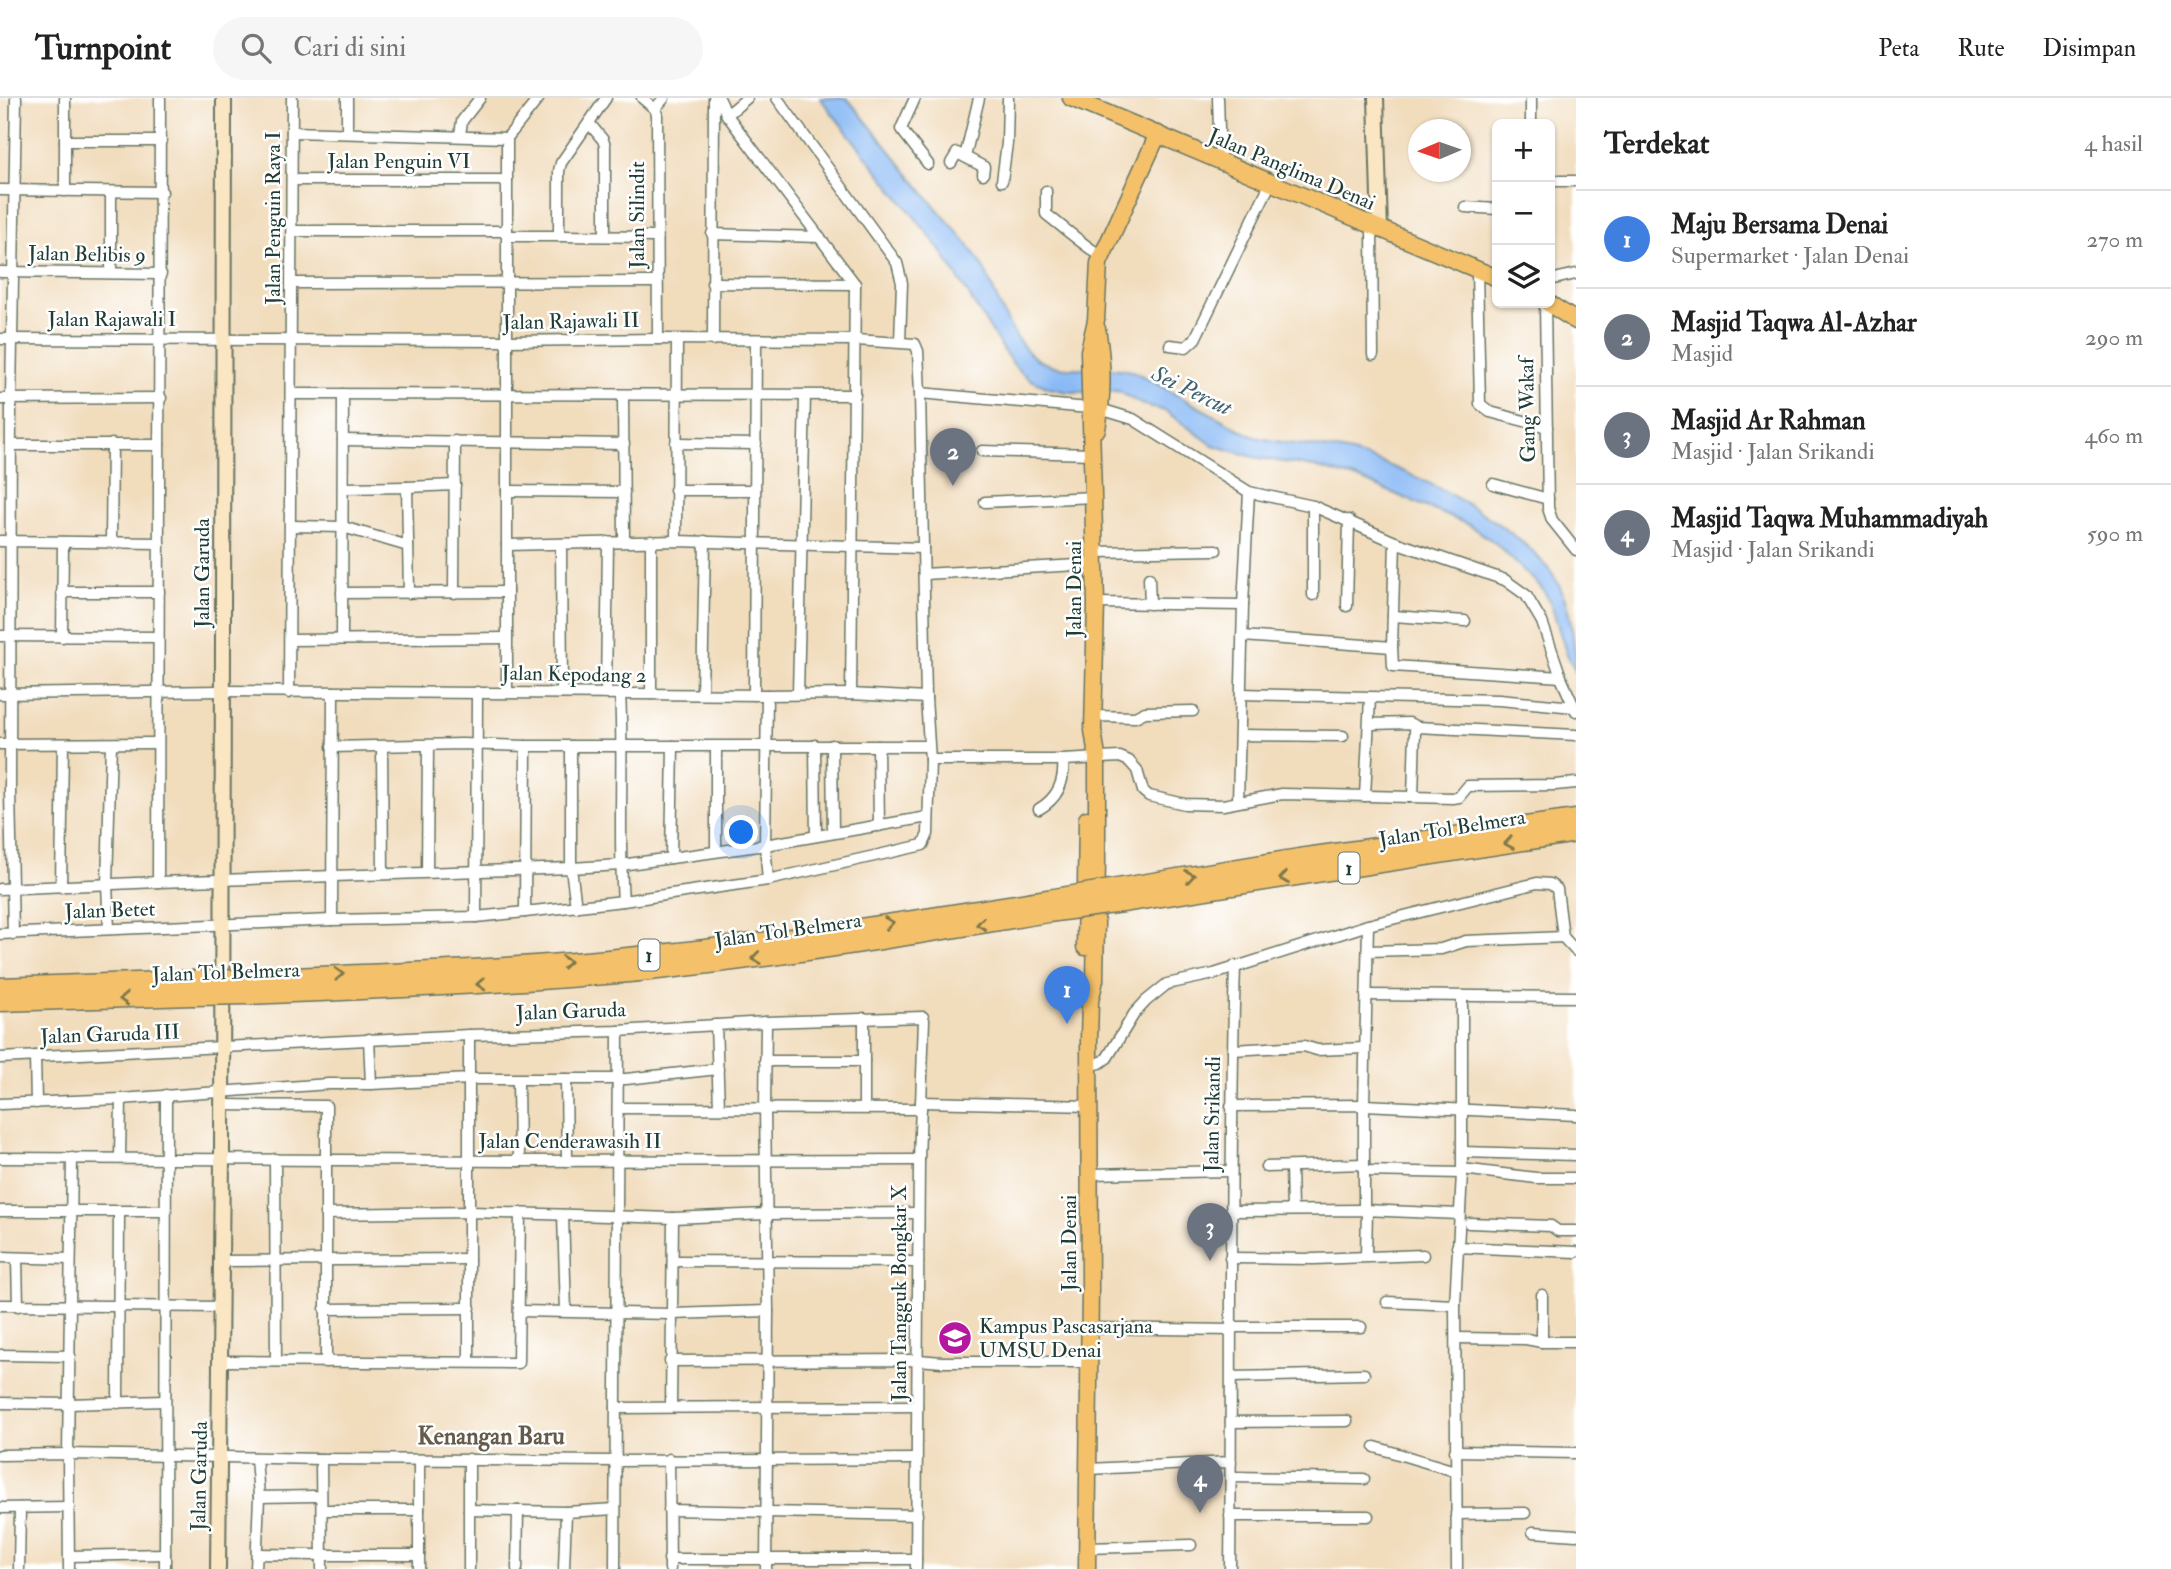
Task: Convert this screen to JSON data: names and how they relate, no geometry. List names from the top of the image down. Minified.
{"streets":{"highway":["Jalan Tol Belmera","1"],"main road":["Jalan Panglima Denai","Jalan Denai"],"street":["Jalan Penguin VI","Jalan Silindit","Jalan Penguin Raya I","Jalan Belibis 9","Jalan Rajawali I","Jalan Rajawali II","Gang Wakaf","Jalan Garuda","Jalan Kepodang 2","Jalan Betet","Jalan Garuda III","Jalan Srikandi","Jalan Cenderawasih II","Jalan Tangguk Bongkar X"]},"crossings":[["Jalan Penguin VI","Jalan Penguin Raya I"],["Jalan Panglima Denai","Jalan Denai"],["Jalan Silindit","Jalan Rajawali II"],["Jalan Penguin Raya I","Jalan Rajawali II"],["Jalan Penguin Raya I","Jalan Kepodang 2"],["Jalan Rajawali I","Jalan Rajawali II"],["Jalan Rajawali I","Jalan Garuda"],["Jalan Rajawali II","Jalan Garuda"],["Jalan Garuda","Jalan Kepodang 2"],["Jalan Garuda","Jalan Betet"],["Jalan Garuda","Jalan Garuda III"],["Jalan Garuda","Jalan Cenderawasih II"],["Jalan Garuda","Jalan Tangguk Bongkar X"],["Jalan Cenderawasih II","Jalan Tangguk Bongkar X"]],"districts":["Kenangan Baru"],"water":["Sei Percut"],"places":{"school or university":["Kampus Pascasarjana UMSU Denai"]},"north":"left","page":{"header":"Turnpoint","search":"Cari di sini","nav":["Peta","Rute","Disimpan"],"heading":["Terdekat","4 hasil"],"map_buttons":["+","−"],"list":[{"mark":"1","name":"Maju Bersama Denai","note":"Supermarket · Jalan Denai","value":"270 m"},{"mark":"2","name":"Masjid Taqwa Al-Azhar","note":"Masjid","value":"290 m"},{"mark":"3","name":"Masjid Ar Rahman","note":"Masjid · Jalan Srikandi","value":"460 m"},{"mark":"4","name":"Masjid Taqwa Muhammadiyah","note":"Masjid · Jalan Srikandi","value":"590 m"}],"pins":["2","1","3","4"]}}
